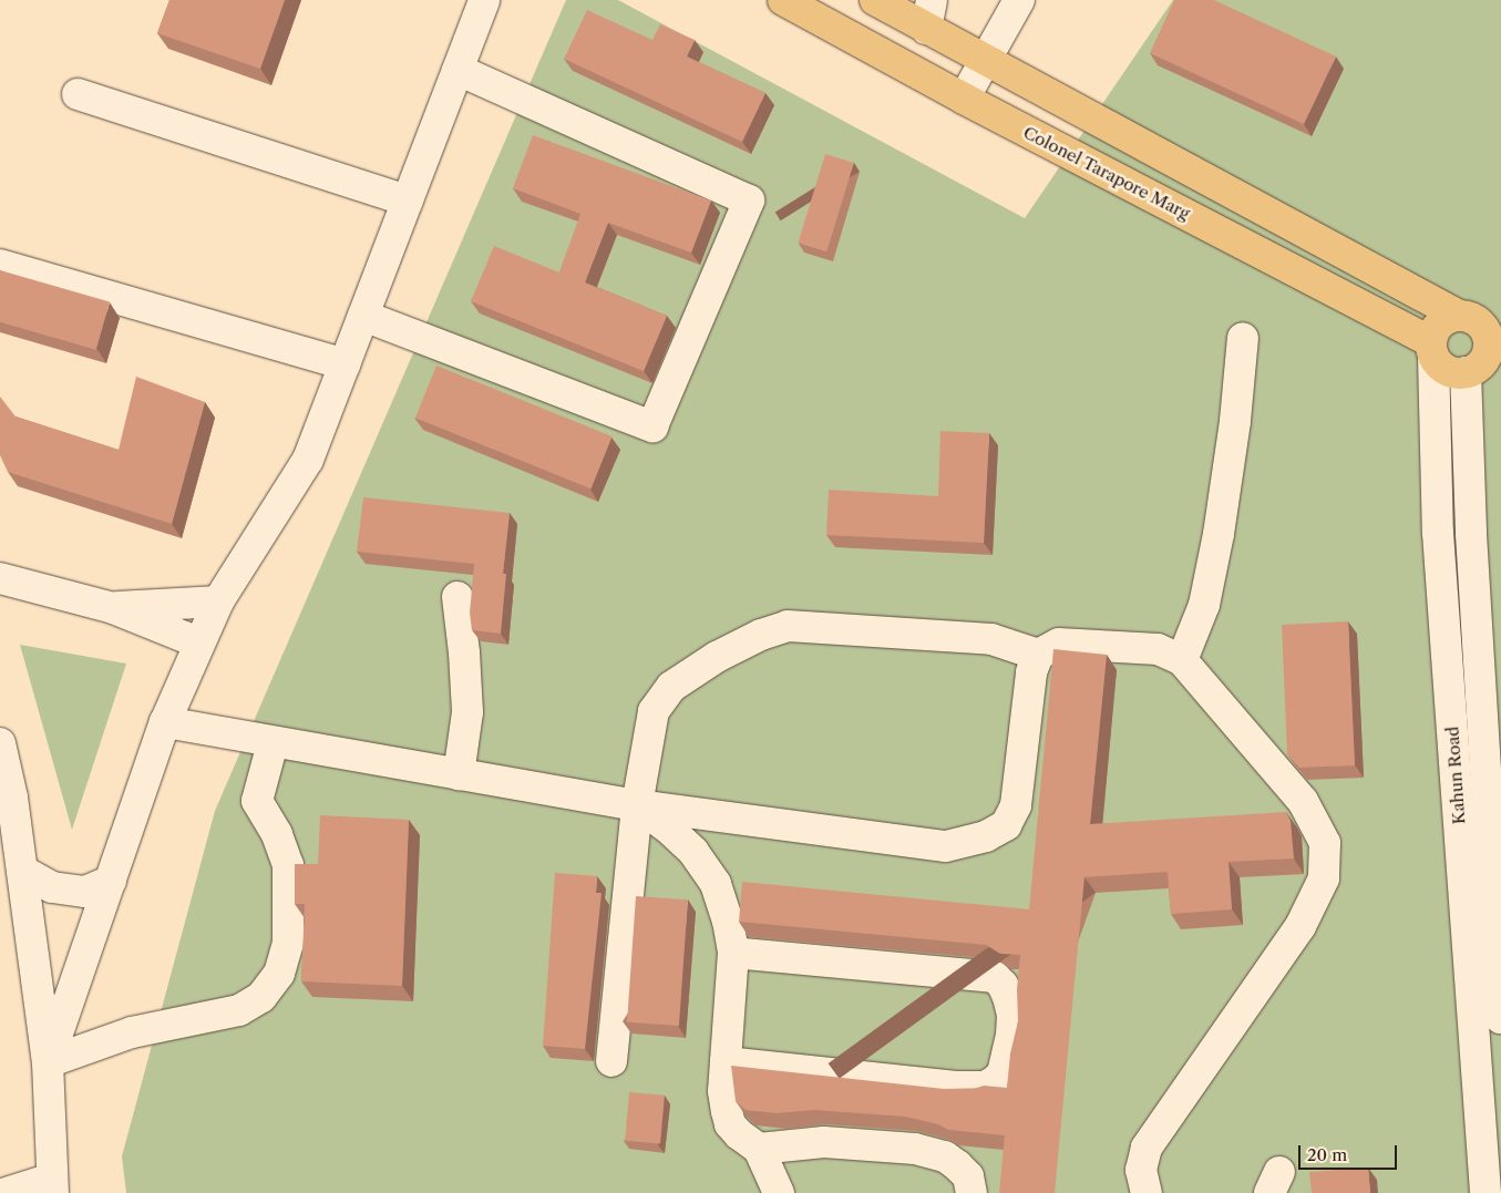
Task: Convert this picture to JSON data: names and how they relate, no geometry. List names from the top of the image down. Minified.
{"streets":{"main road":["Colonel Tarapore Marg"],"street":["Kahun Road"]},"crossings":[["Colonel Tarapore Marg","Kahun Road"]],"scale_bar":"20 m"}
